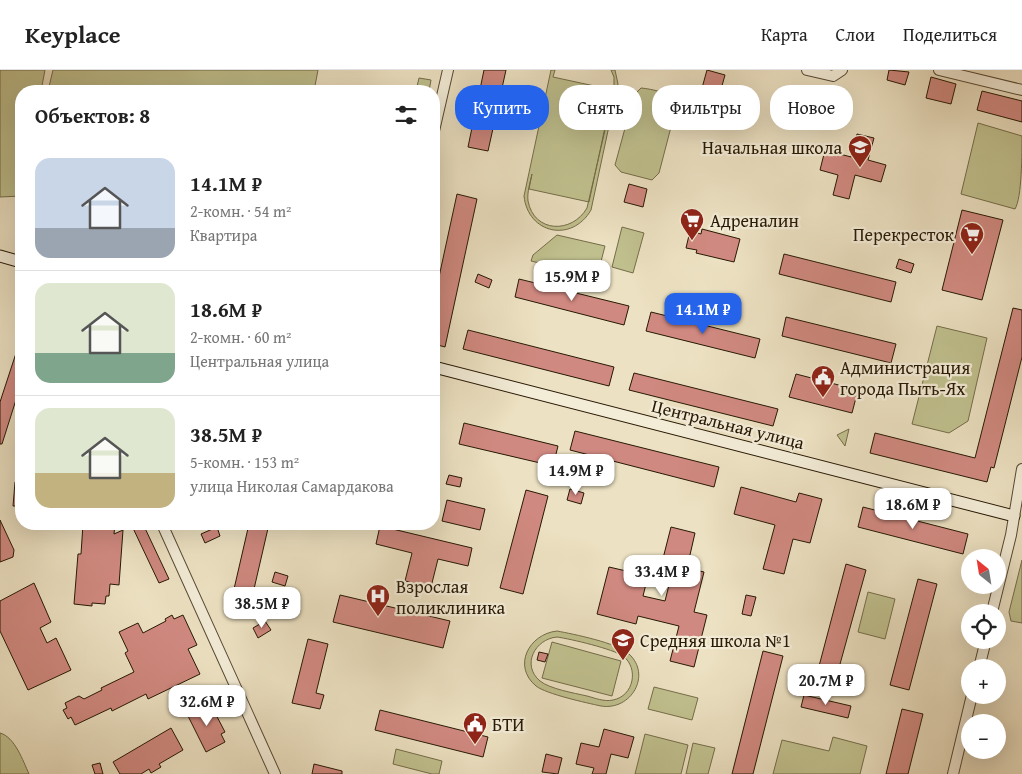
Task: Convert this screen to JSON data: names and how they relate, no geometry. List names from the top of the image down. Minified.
{"streets":{"main road":["Центральная улица"]},"places":{"school or university":["Начальная школа","Средняя школа №1"],"supermarket":["Адреналин","Перекресток"],"public building":["Администрация города Пыть-Ях","БТИ"],"hospital":["Взрослая поликлиника"]},"north":"top left","page":{"header":"Keyplace","nav":["Карта","Слои","Поделиться"],"chip":["Купить","Снять","Фильтры","Новое"],"heading":"Объектов: 8","list":[{"name":"14.1M ₽","note":"2-комн. · 54 m² · Квартира"},{"name":"18.6M ₽","note":"2-комн. · 60 m² · Центральная улица"},{"name":"38.5M ₽","note":"5-комн. · 153 m² · улица Николая Самардакова"}],"price":["15.9M ₽","14.1M ₽","14.9M ₽","18.6M ₽","33.4M ₽","38.5M ₽","20.7M ₽","32.6M ₽"],"map_buttons":["+","−"]}}
